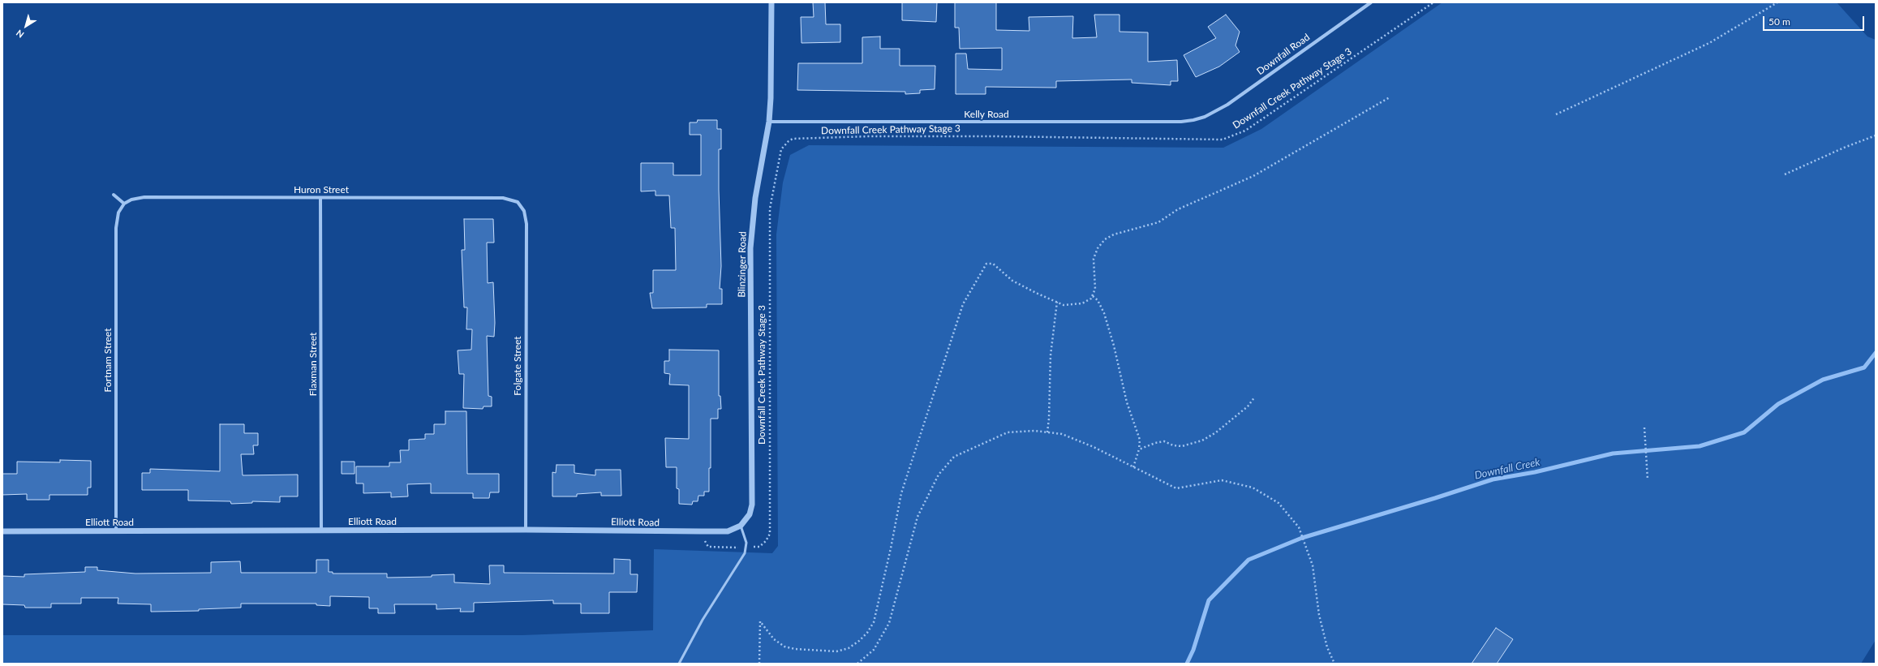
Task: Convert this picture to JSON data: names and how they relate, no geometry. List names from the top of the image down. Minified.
{"streets":{"street":["Downfall Road","Kelly Road","Huron Street","Blinzinger Road","Fortnam Street","Flaxman Street","Folgate Street","Elliott Road"],"path":["Downfall Creek Pathway Stage 3"]},"crossings":[["Downfall Road","Kelly Road"],["Downfall Creek Pathway Stage 3","Elliott Road"],["Kelly Road","Blinzinger Road"],["Huron Street","Fortnam Street"],["Huron Street","Flaxman Street"],["Huron Street","Folgate Street"],["Blinzinger Road","Elliott Road"],["Fortnam Street","Elliott Road"],["Flaxman Street","Elliott Road"],["Folgate Street","Elliott Road"]],"water":["Downfall Creek"],"scale_bar":"50 m","north":"bottom left"}
